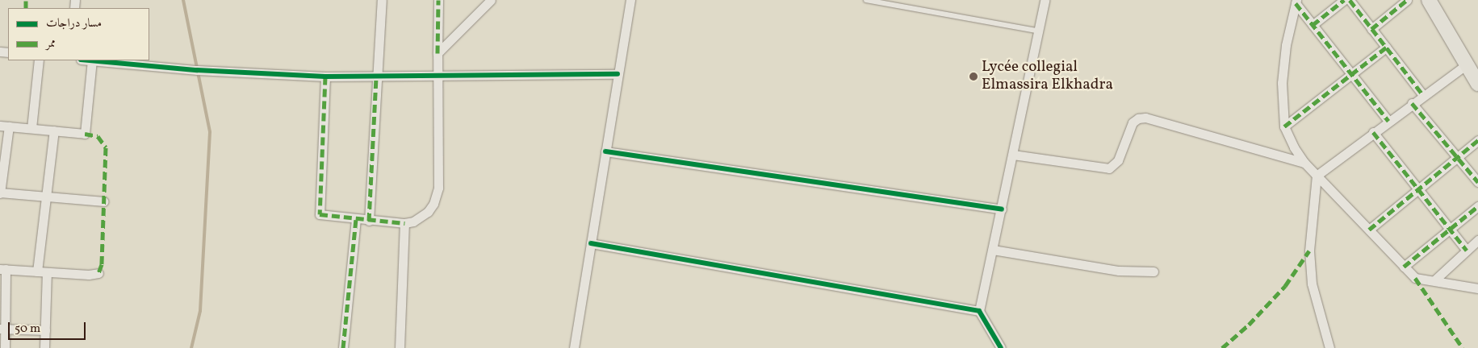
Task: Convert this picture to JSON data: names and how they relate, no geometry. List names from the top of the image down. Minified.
{"places":["Lycée collegial Elmassira Elkhadra"],"legend":["مسار دراجات","ممر"],"scale_bar":"50 m"}
